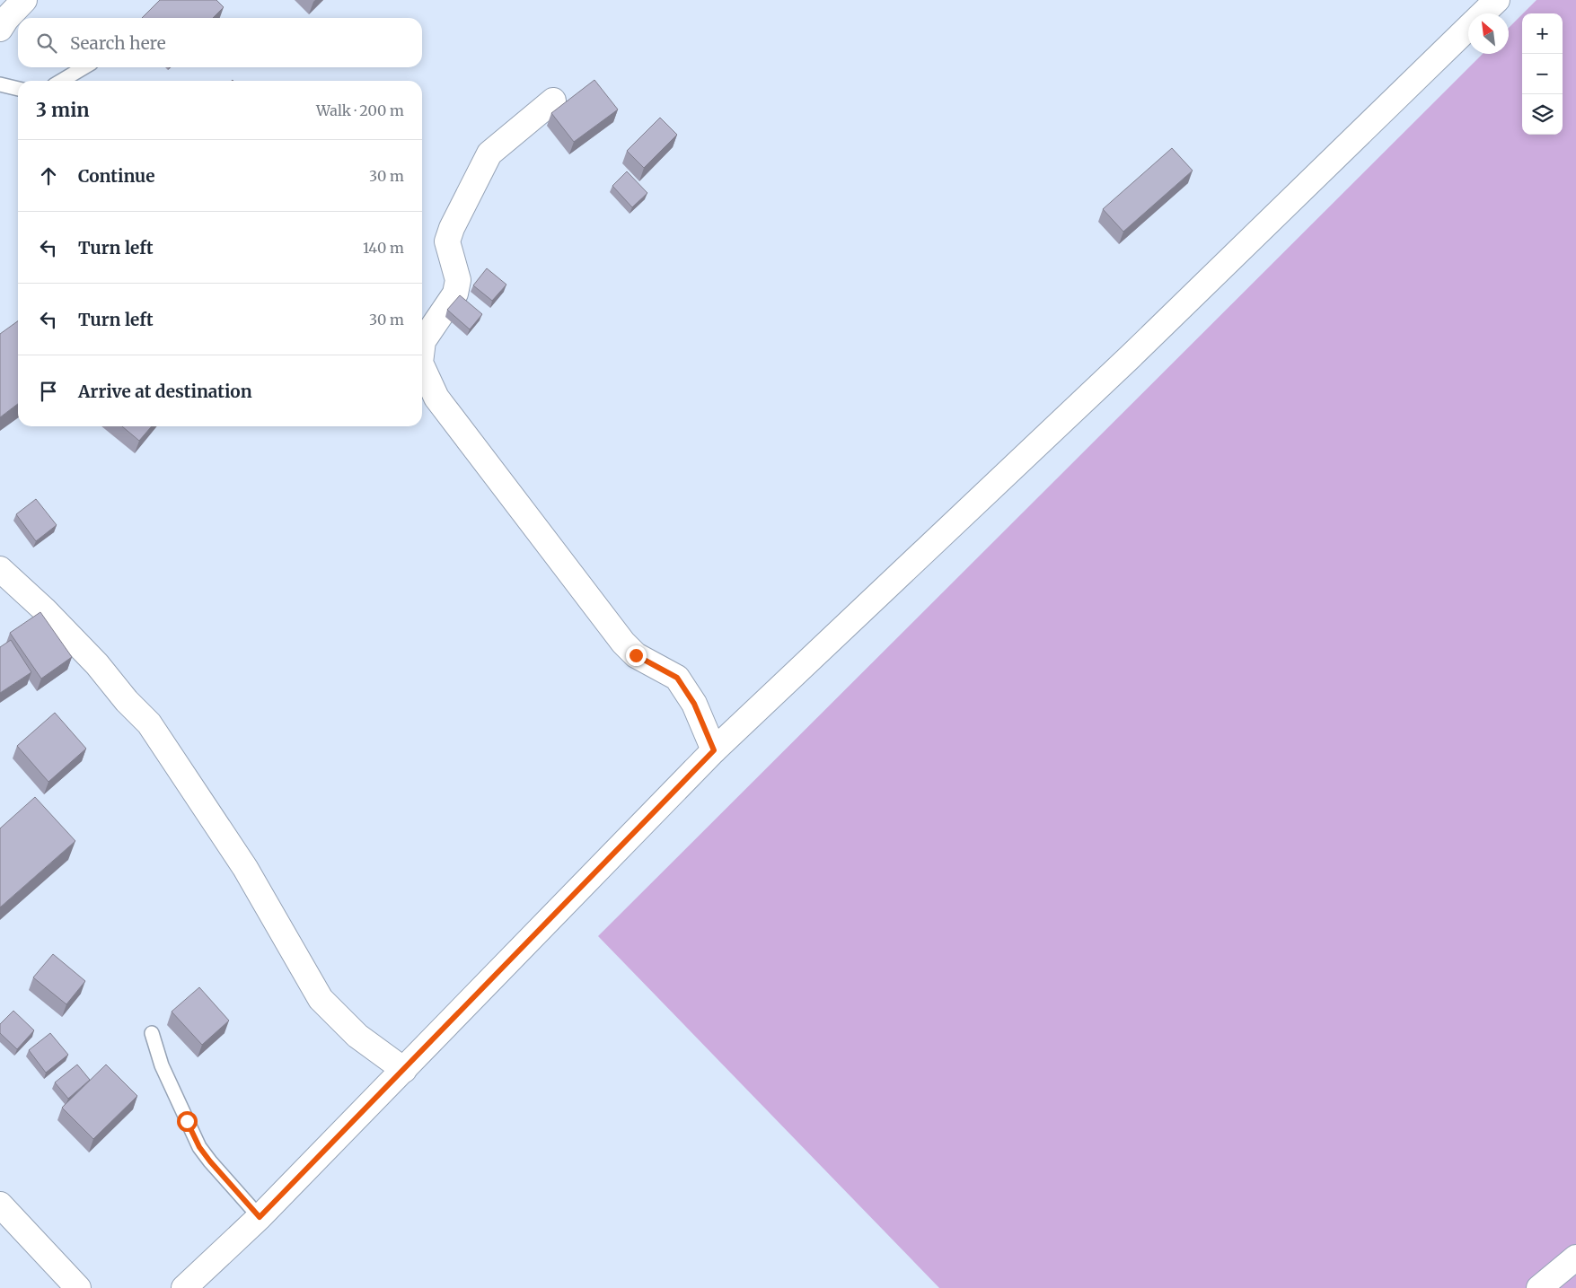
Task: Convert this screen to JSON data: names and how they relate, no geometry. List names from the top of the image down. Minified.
{"north":"top left","page":{"map_buttons":["+","−"],"search":"Search here","heading":["3 min","Walk · 200 m"],"list":[["Continue","30 m"],["Turn left","140 m"],["Turn left","30 m"],"Arrive at destination"]}}
